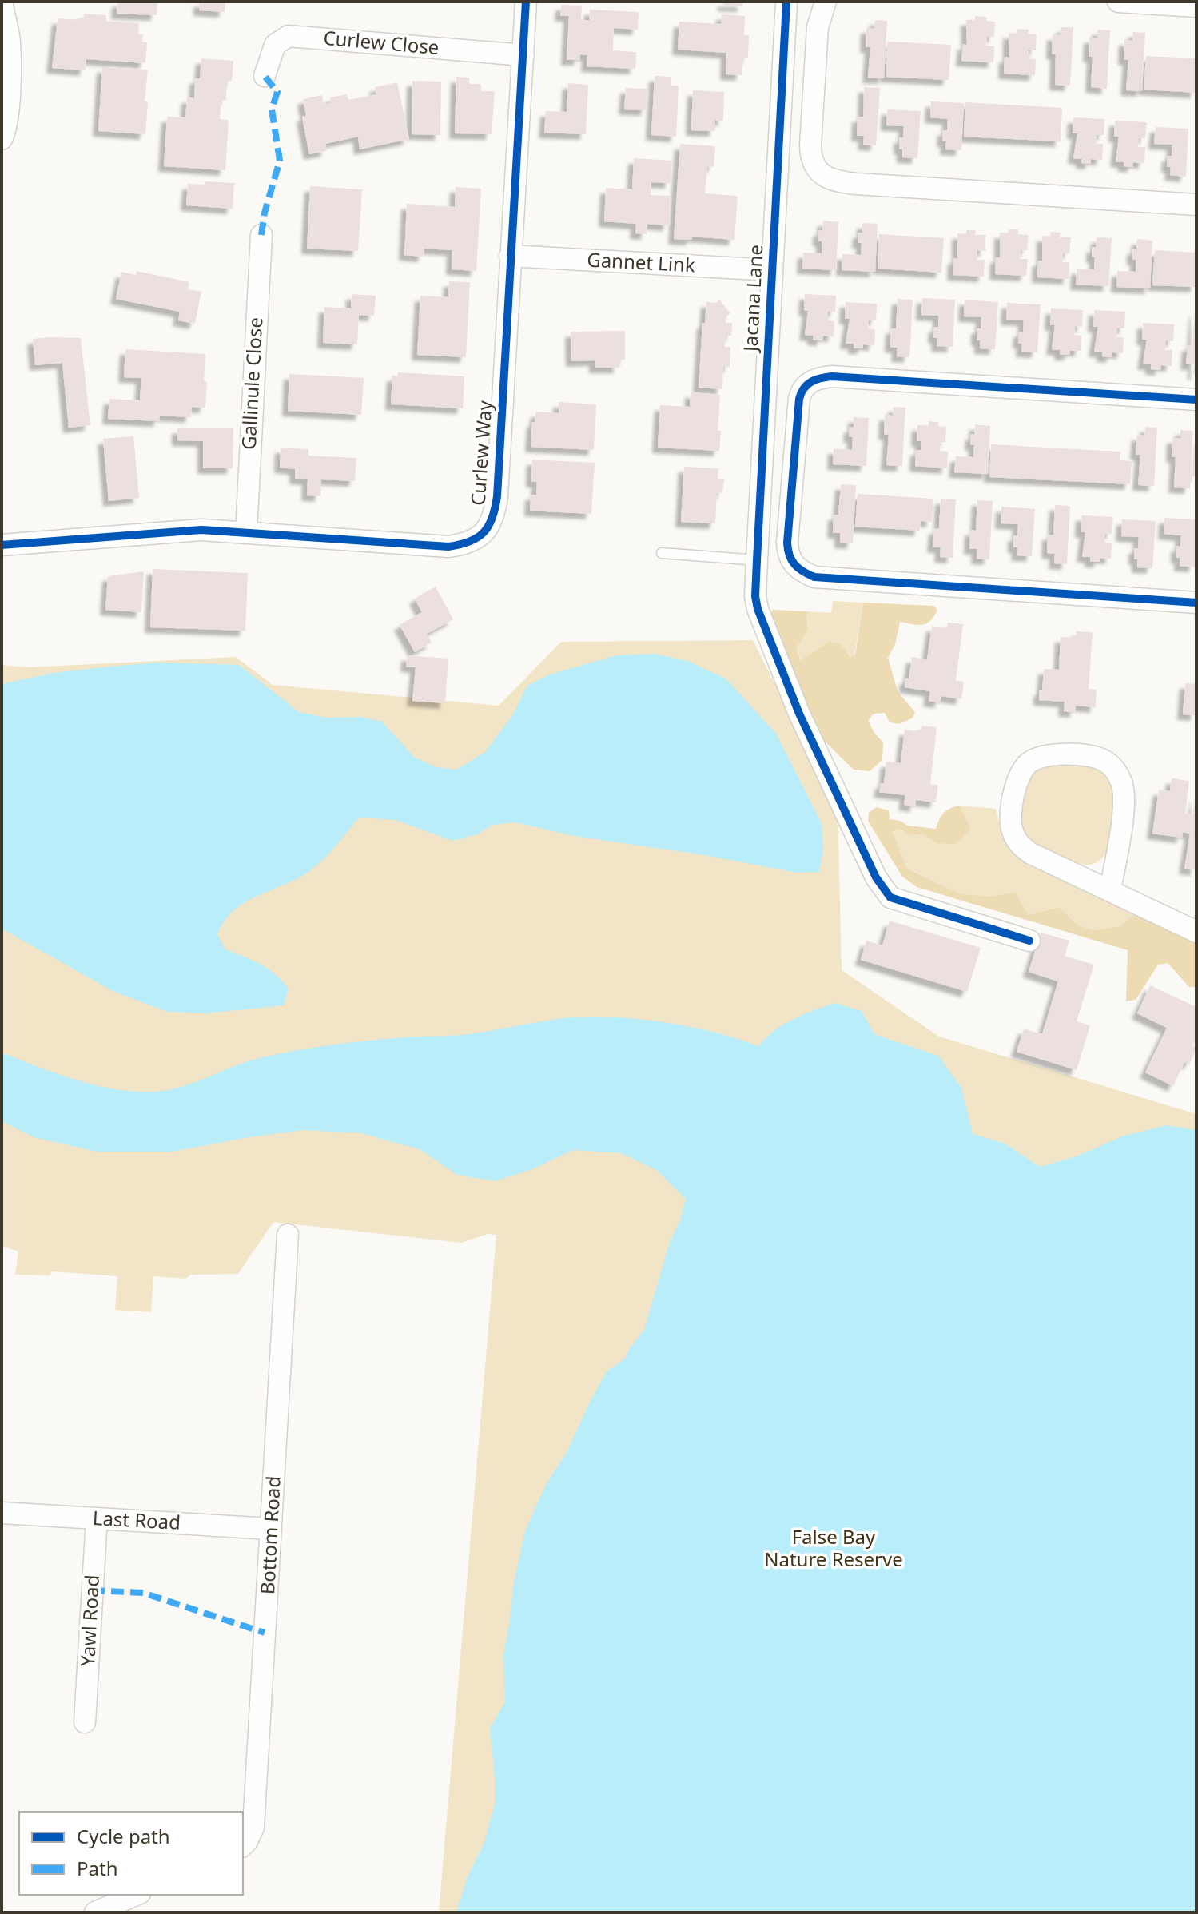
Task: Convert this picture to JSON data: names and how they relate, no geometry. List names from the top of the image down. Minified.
{"streets":{"street":["Curlew Close","Gannet Link","Jacana Lane","Gallinule Close","Curlew Way","Last Road","Bottom Road","Yawl Road"]},"crossings":[["Curlew Close","Curlew Way"],["Gannet Link","Jacana Lane"],["Gannet Link","Curlew Way"],["Gallinule Close","Curlew Way"],["Last Road","Bottom Road"],["Last Road","Yawl Road"]],"parks":["False Bay Nature Reserve"],"legend":["Cycle path","Path"]}
